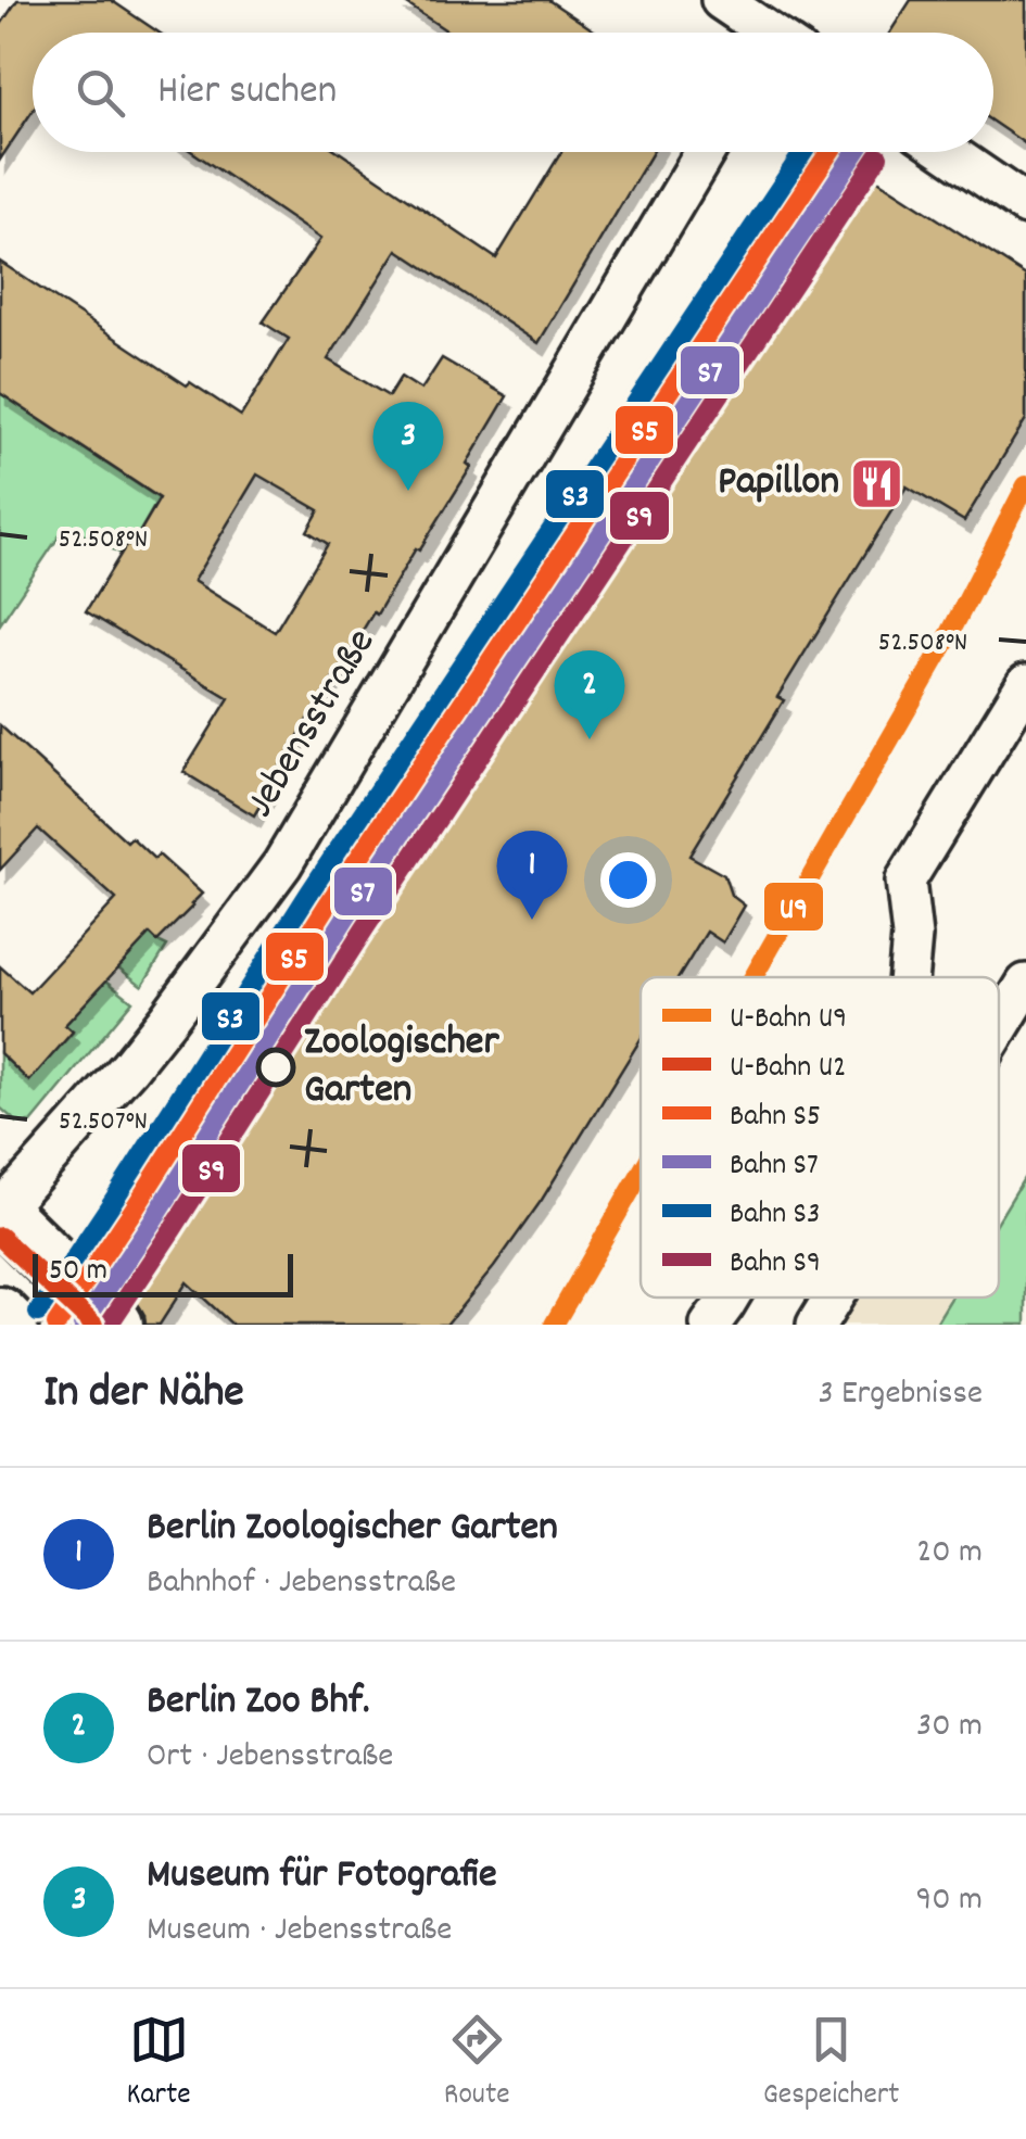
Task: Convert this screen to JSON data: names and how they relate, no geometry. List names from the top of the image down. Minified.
{"streets":{"street":["Jebensstraße"]},"places":{"restaurant":["Papillon"],"other":["Zoologischer Garten"]},"lines":["rail line S5","rail line S7","rail line S3","rail line S9","metro line U9","metro line U2"],"legend":["U-Bahn U9","U-Bahn U2","Bahn S5","Bahn S7","Bahn S3","Bahn S9"],"scale_bar":"50 m","page":{"search":"Hier suchen","pins":["3","2","1"],"scale":"50 m","heading":["In der Nähe","3 Ergebnisse"],"list":[{"mark":"1","name":"Berlin Zoologischer Garten","note":"Bahnhof · Jebensstraße","value":"20 m"},{"mark":"2","name":"Berlin Zoo Bhf.","note":"Ort · Jebensstraße","value":"30 m"},{"mark":"3","name":"Museum für Fotografie","note":"Museum · Jebensstraße","value":"90 m"}],"nav":["Karte","Route","Gespeichert"]},"coordinates":["52.508°N","52.507°N"]}
